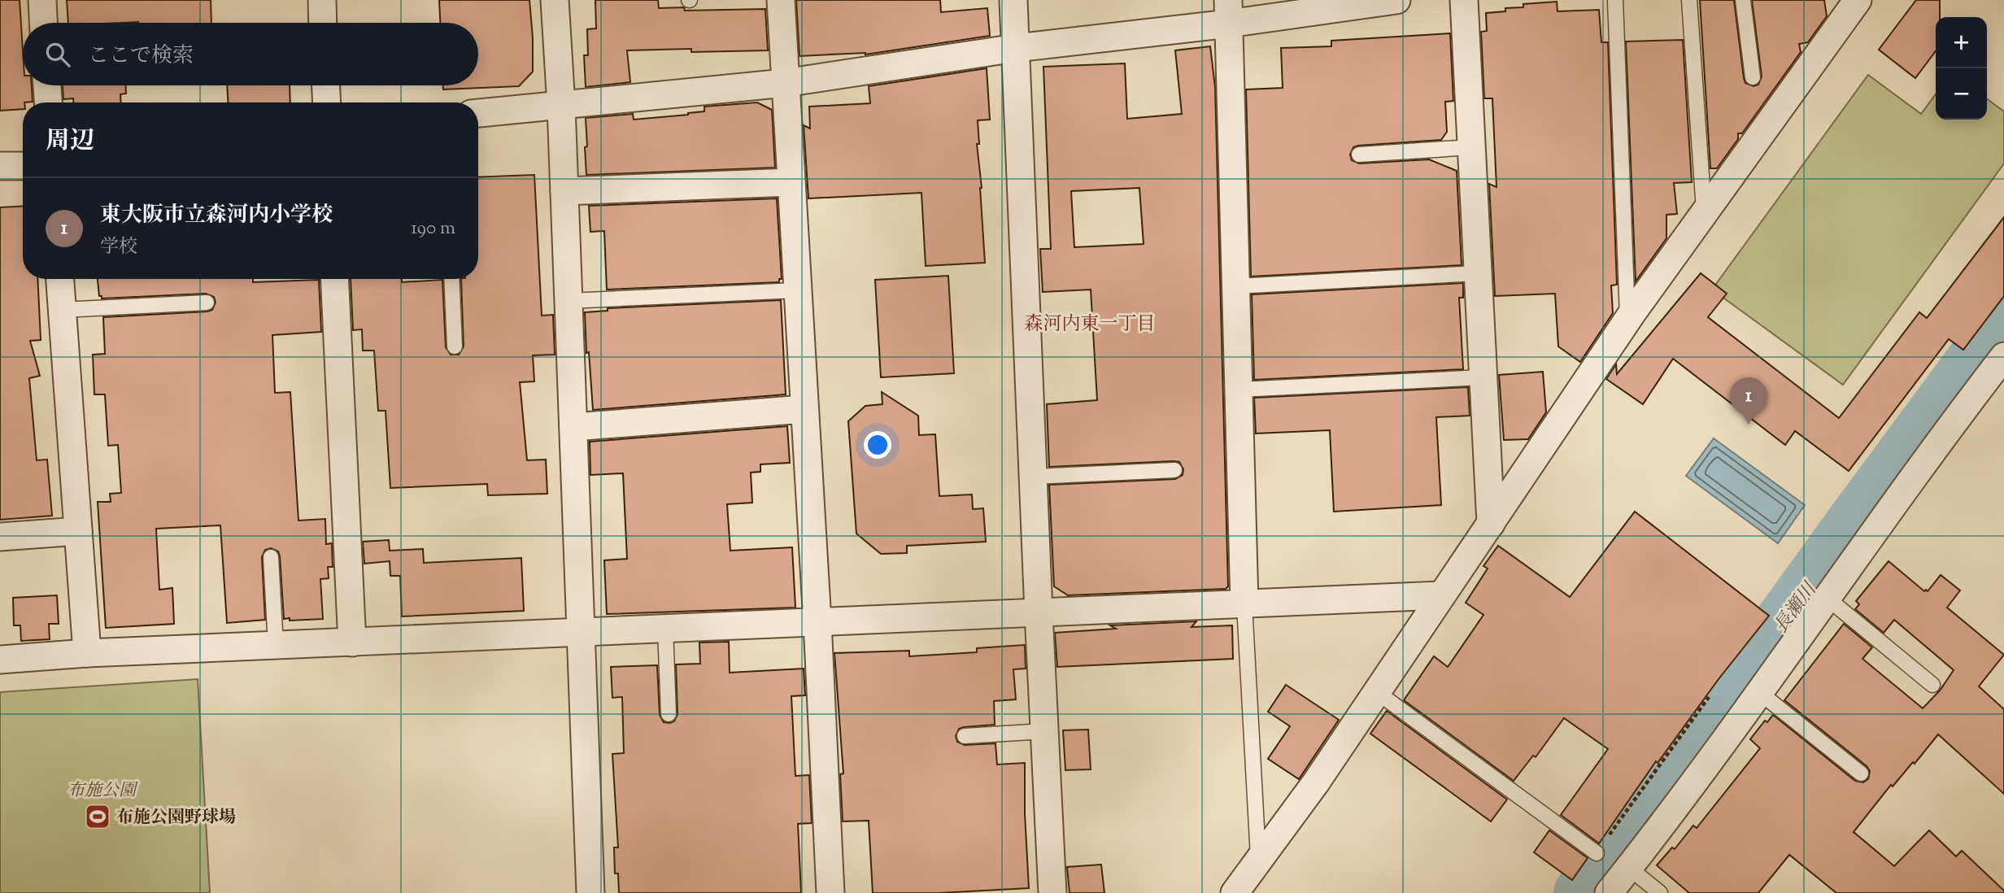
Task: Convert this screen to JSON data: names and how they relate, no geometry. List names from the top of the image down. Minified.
{"districts":["森河内東一丁目"],"water":["長瀬川"],"parks":["布施公園"],"places":{"sports":["布施公園野球場"]},"page":{"map_buttons":["+","−"],"search":"ここで検索","heading":"周辺","list":[{"mark":"1","name":"東大阪市立森河内小学校","note":"学校","value":"190 m"}],"pins":"1"}}
